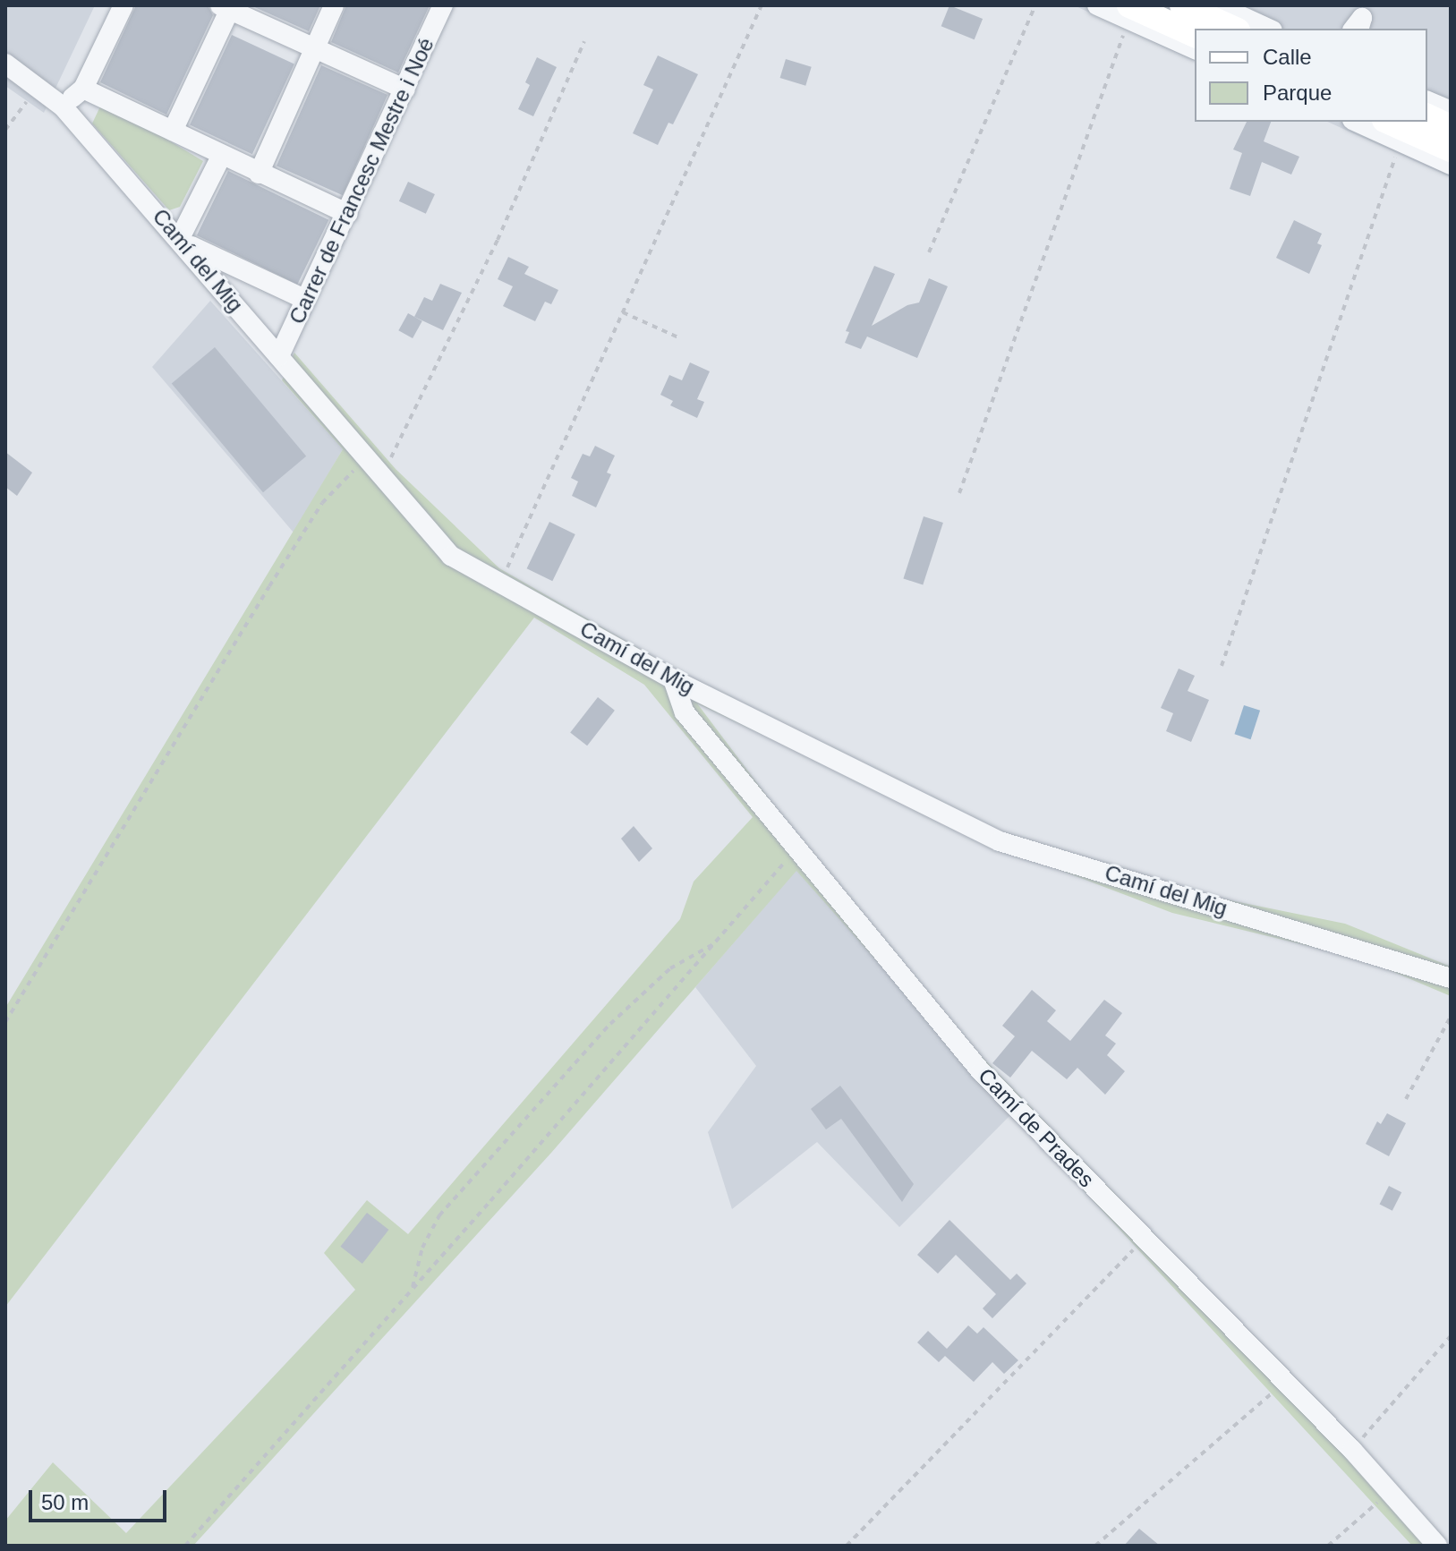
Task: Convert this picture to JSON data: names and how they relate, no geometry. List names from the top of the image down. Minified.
{"streets":{"street":["Carrer de Francesc Mestre i Noé","Camí del Mig","Camí de Prades"]},"crossings":[["Carrer de Francesc Mestre i Noé","Camí del Mig"],["Camí del Mig","Camí de Prades"]],"legend":["Calle","Parque"],"scale_bar":"50 m"}
